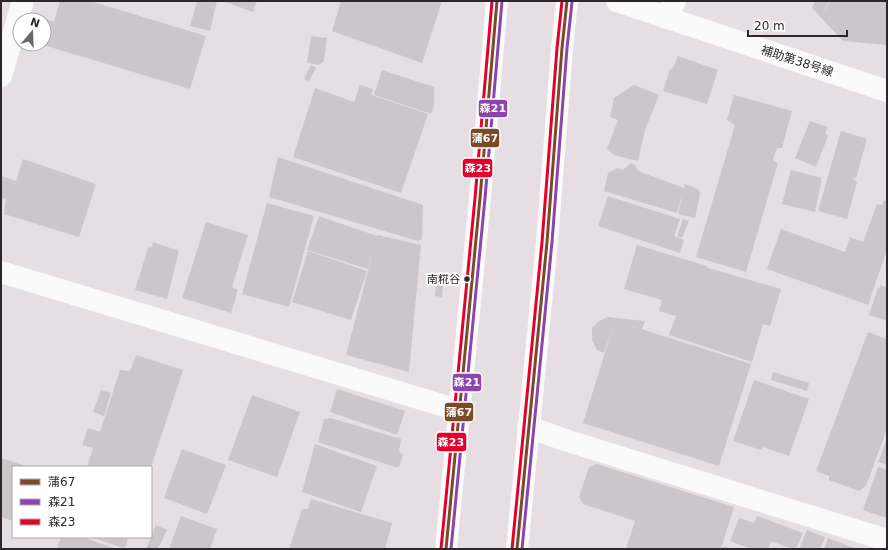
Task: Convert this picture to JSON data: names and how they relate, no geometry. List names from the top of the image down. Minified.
{"streets":{"main road":["補助第38号線"]},"places":["南糀谷"],"lines":["transit line 蒲67","transit line 森21","transit line 森23"],"legend":["蒲67","森21","森23"],"scale_bar":"20 m","north":"top"}
